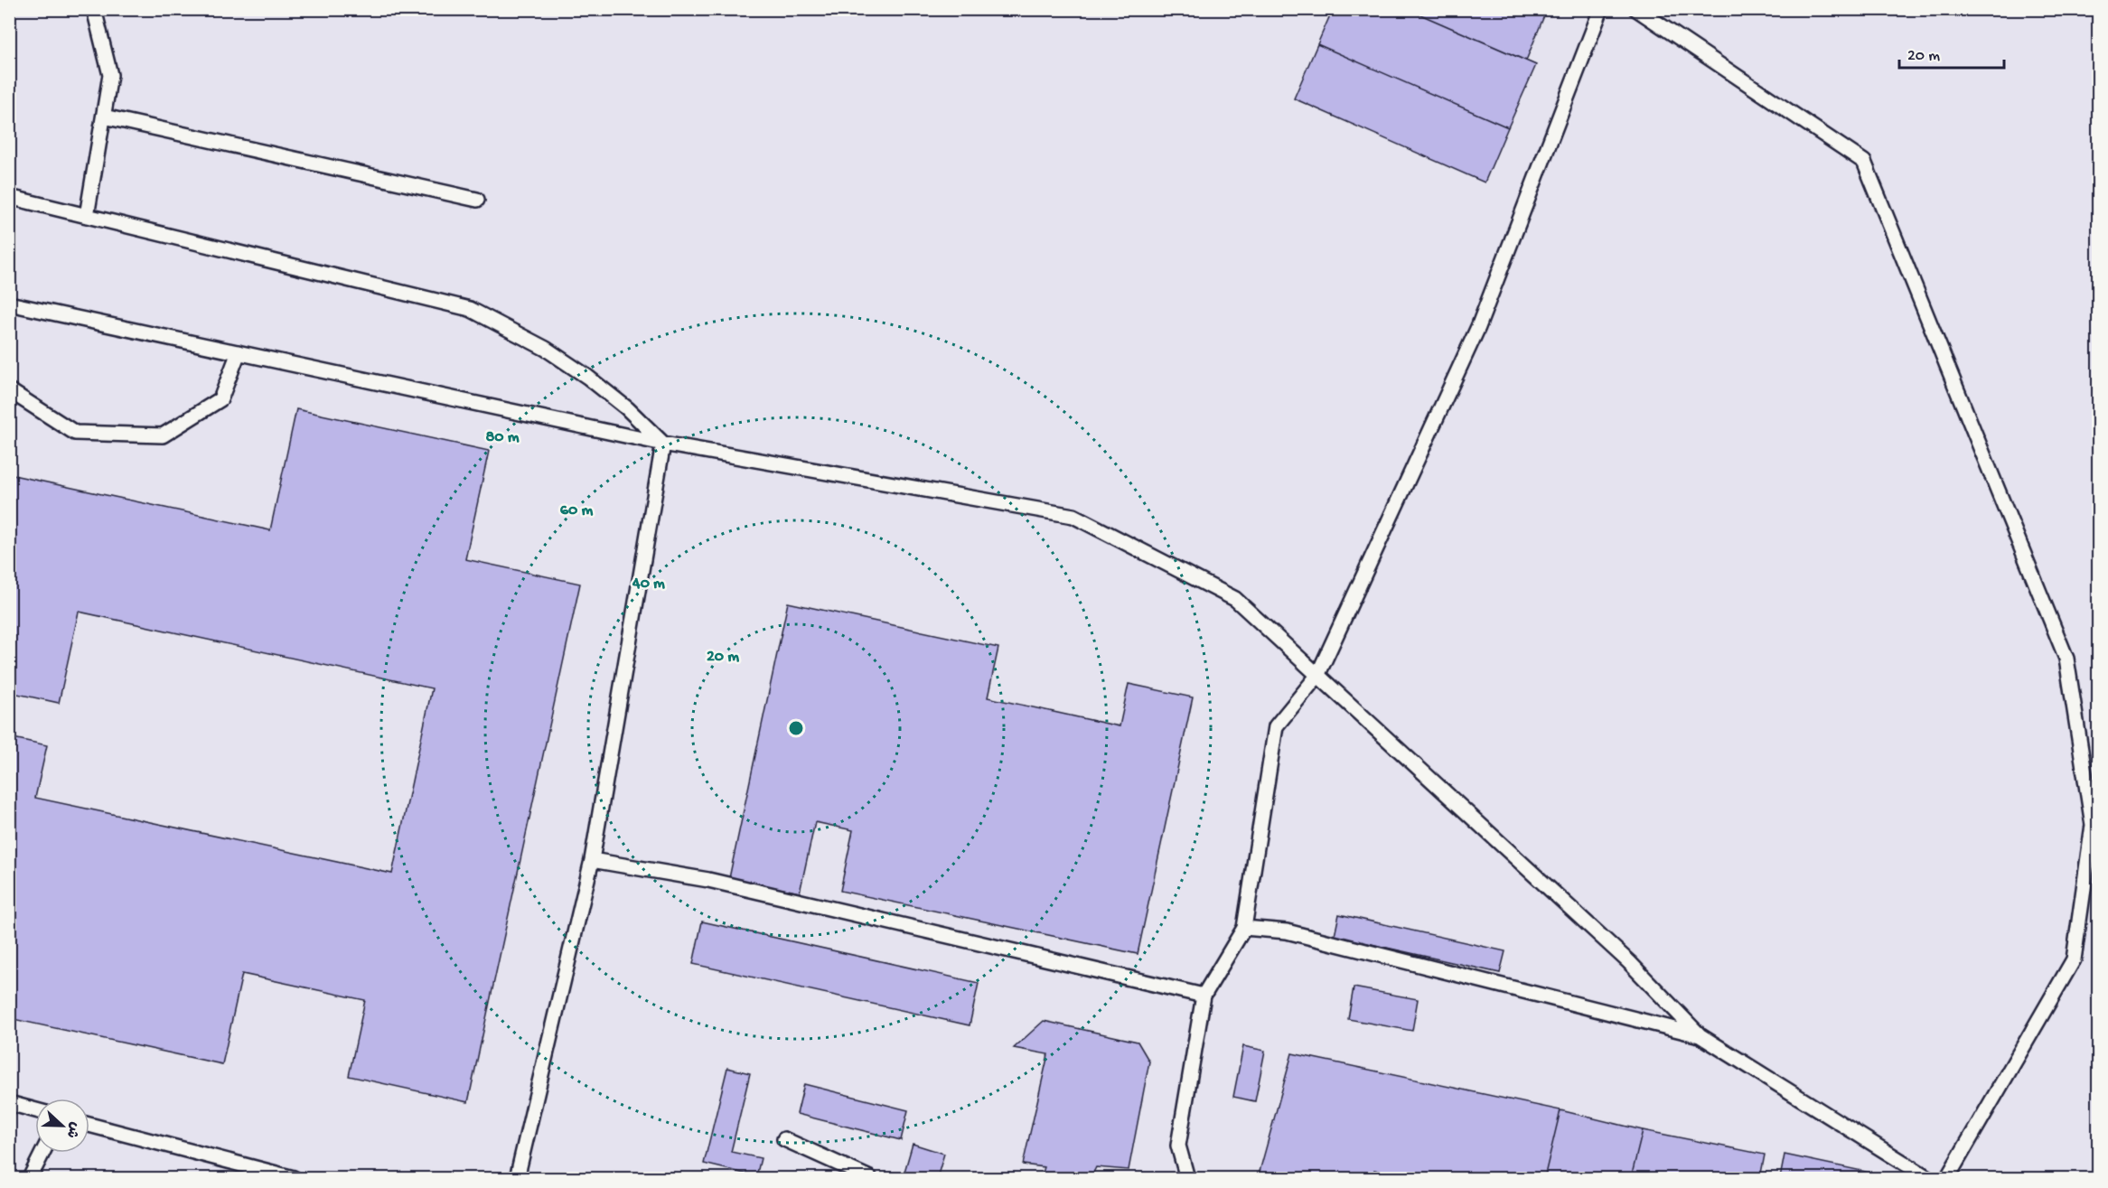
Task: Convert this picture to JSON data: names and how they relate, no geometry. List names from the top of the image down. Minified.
{"scale_bar":"20 m","north":"right","rings":["80 m","60 m","40 m","20 m"]}
